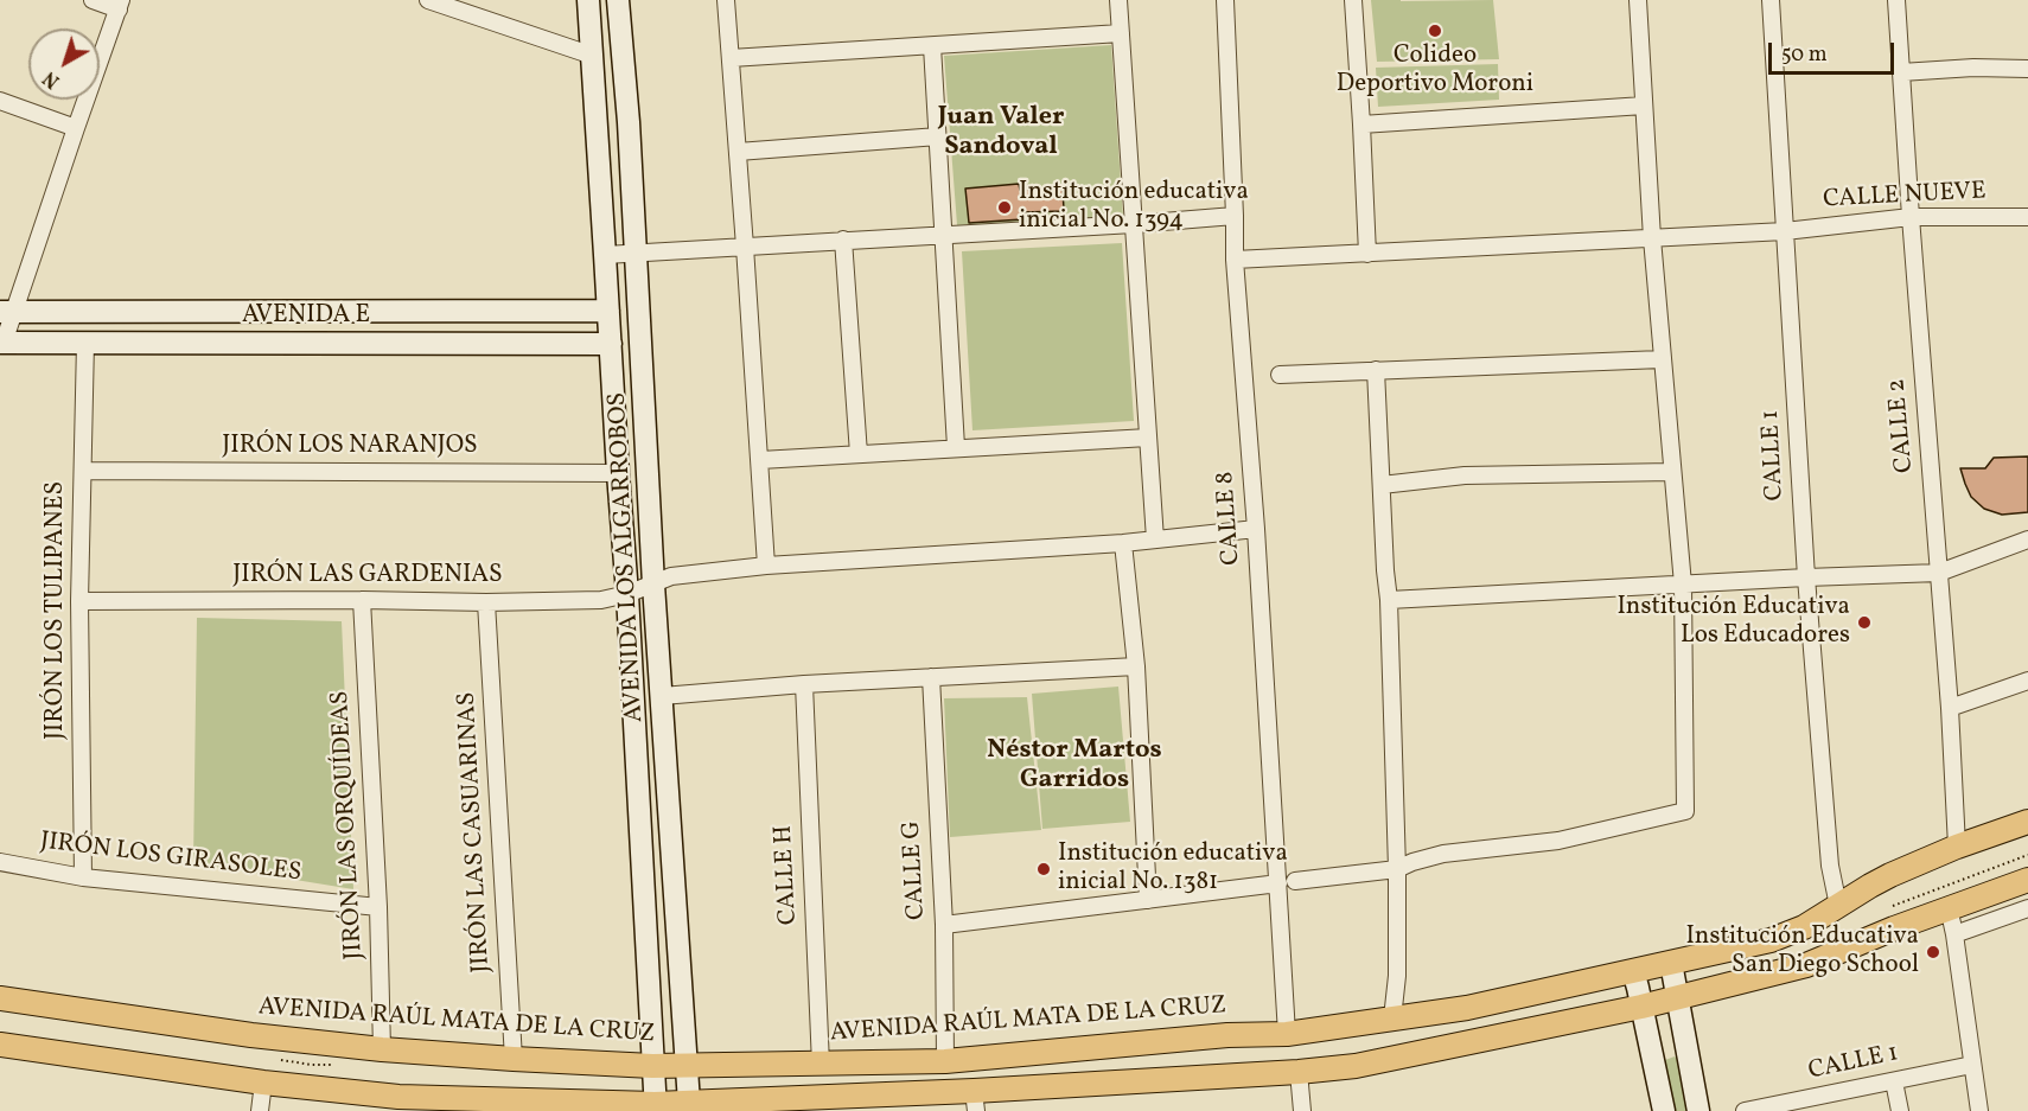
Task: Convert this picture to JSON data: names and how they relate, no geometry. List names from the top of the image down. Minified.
{"streets":{"main road":["AVENIDA RAÚL MATA DE LA CRUZ"],"street":["CALLE NUEVE","AVENIDA E","CALLE 2","JIRÓN LOS NARANJOS","CALLE 1","CALLE 8","AVENIDA LOS ALGARROBOS","JIRÓN LAS GARDENIAS","JIRÓN LOS TULIPANES","JIRÓN LAS ORQUÍDEAS","JIRÓN LAS CASUARINAS","JIRÓN LOS GIRASOLES","CALLE G","CALLE H"]},"crossings":[["CALLE NUEVE","CALLE 2"],["CALLE NUEVE","CALLE 1"],["CALLE NUEVE","CALLE 8"],["AVENIDA E","AVENIDA LOS ALGARROBOS"],["AVENIDA E","JIRÓN LOS TULIPANES"],["CALLE 2","AVENIDA RAÚL MATA DE LA CRUZ"],["JIRÓN LOS NARANJOS","AVENIDA LOS ALGARROBOS"],["JIRÓN LOS NARANJOS","JIRÓN LOS TULIPANES"],["CALLE 1","AVENIDA RAÚL MATA DE LA CRUZ"],["CALLE 8","JIRÓN LAS GARDENIAS"],["CALLE 8","AVENIDA RAÚL MATA DE LA CRUZ"],["AVENIDA LOS ALGARROBOS","JIRÓN LAS GARDENIAS"],["AVENIDA LOS ALGARROBOS","AVENIDA RAÚL MATA DE LA CRUZ"],["JIRÓN LAS GARDENIAS","JIRÓN LOS TULIPANES"],["JIRÓN LAS GARDENIAS","JIRÓN LAS ORQUÍDEAS"],["JIRÓN LAS GARDENIAS","JIRÓN LAS CASUARINAS"],["JIRÓN LOS TULIPANES","JIRÓN LOS GIRASOLES"],["JIRÓN LAS ORQUÍDEAS","JIRÓN LOS GIRASOLES"],["JIRÓN LAS ORQUÍDEAS","AVENIDA RAÚL MATA DE LA CRUZ"],["JIRÓN LAS CASUARINAS","AVENIDA RAÚL MATA DE LA CRUZ"],["CALLE G","AVENIDA RAÚL MATA DE LA CRUZ"],["CALLE H","AVENIDA RAÚL MATA DE LA CRUZ"]],"districts":["Juan Valer Sandoval","Néstor Martos Garridos"],"places":["Colideo Deportivo Moroni","Institución educativa inicial No. 1394","Institución Educativa Los Educadores","Institución educativa inicial No. 1381","Institución Educativa San Diego School"],"scale_bar":"50 m","north":"bottom left"}
